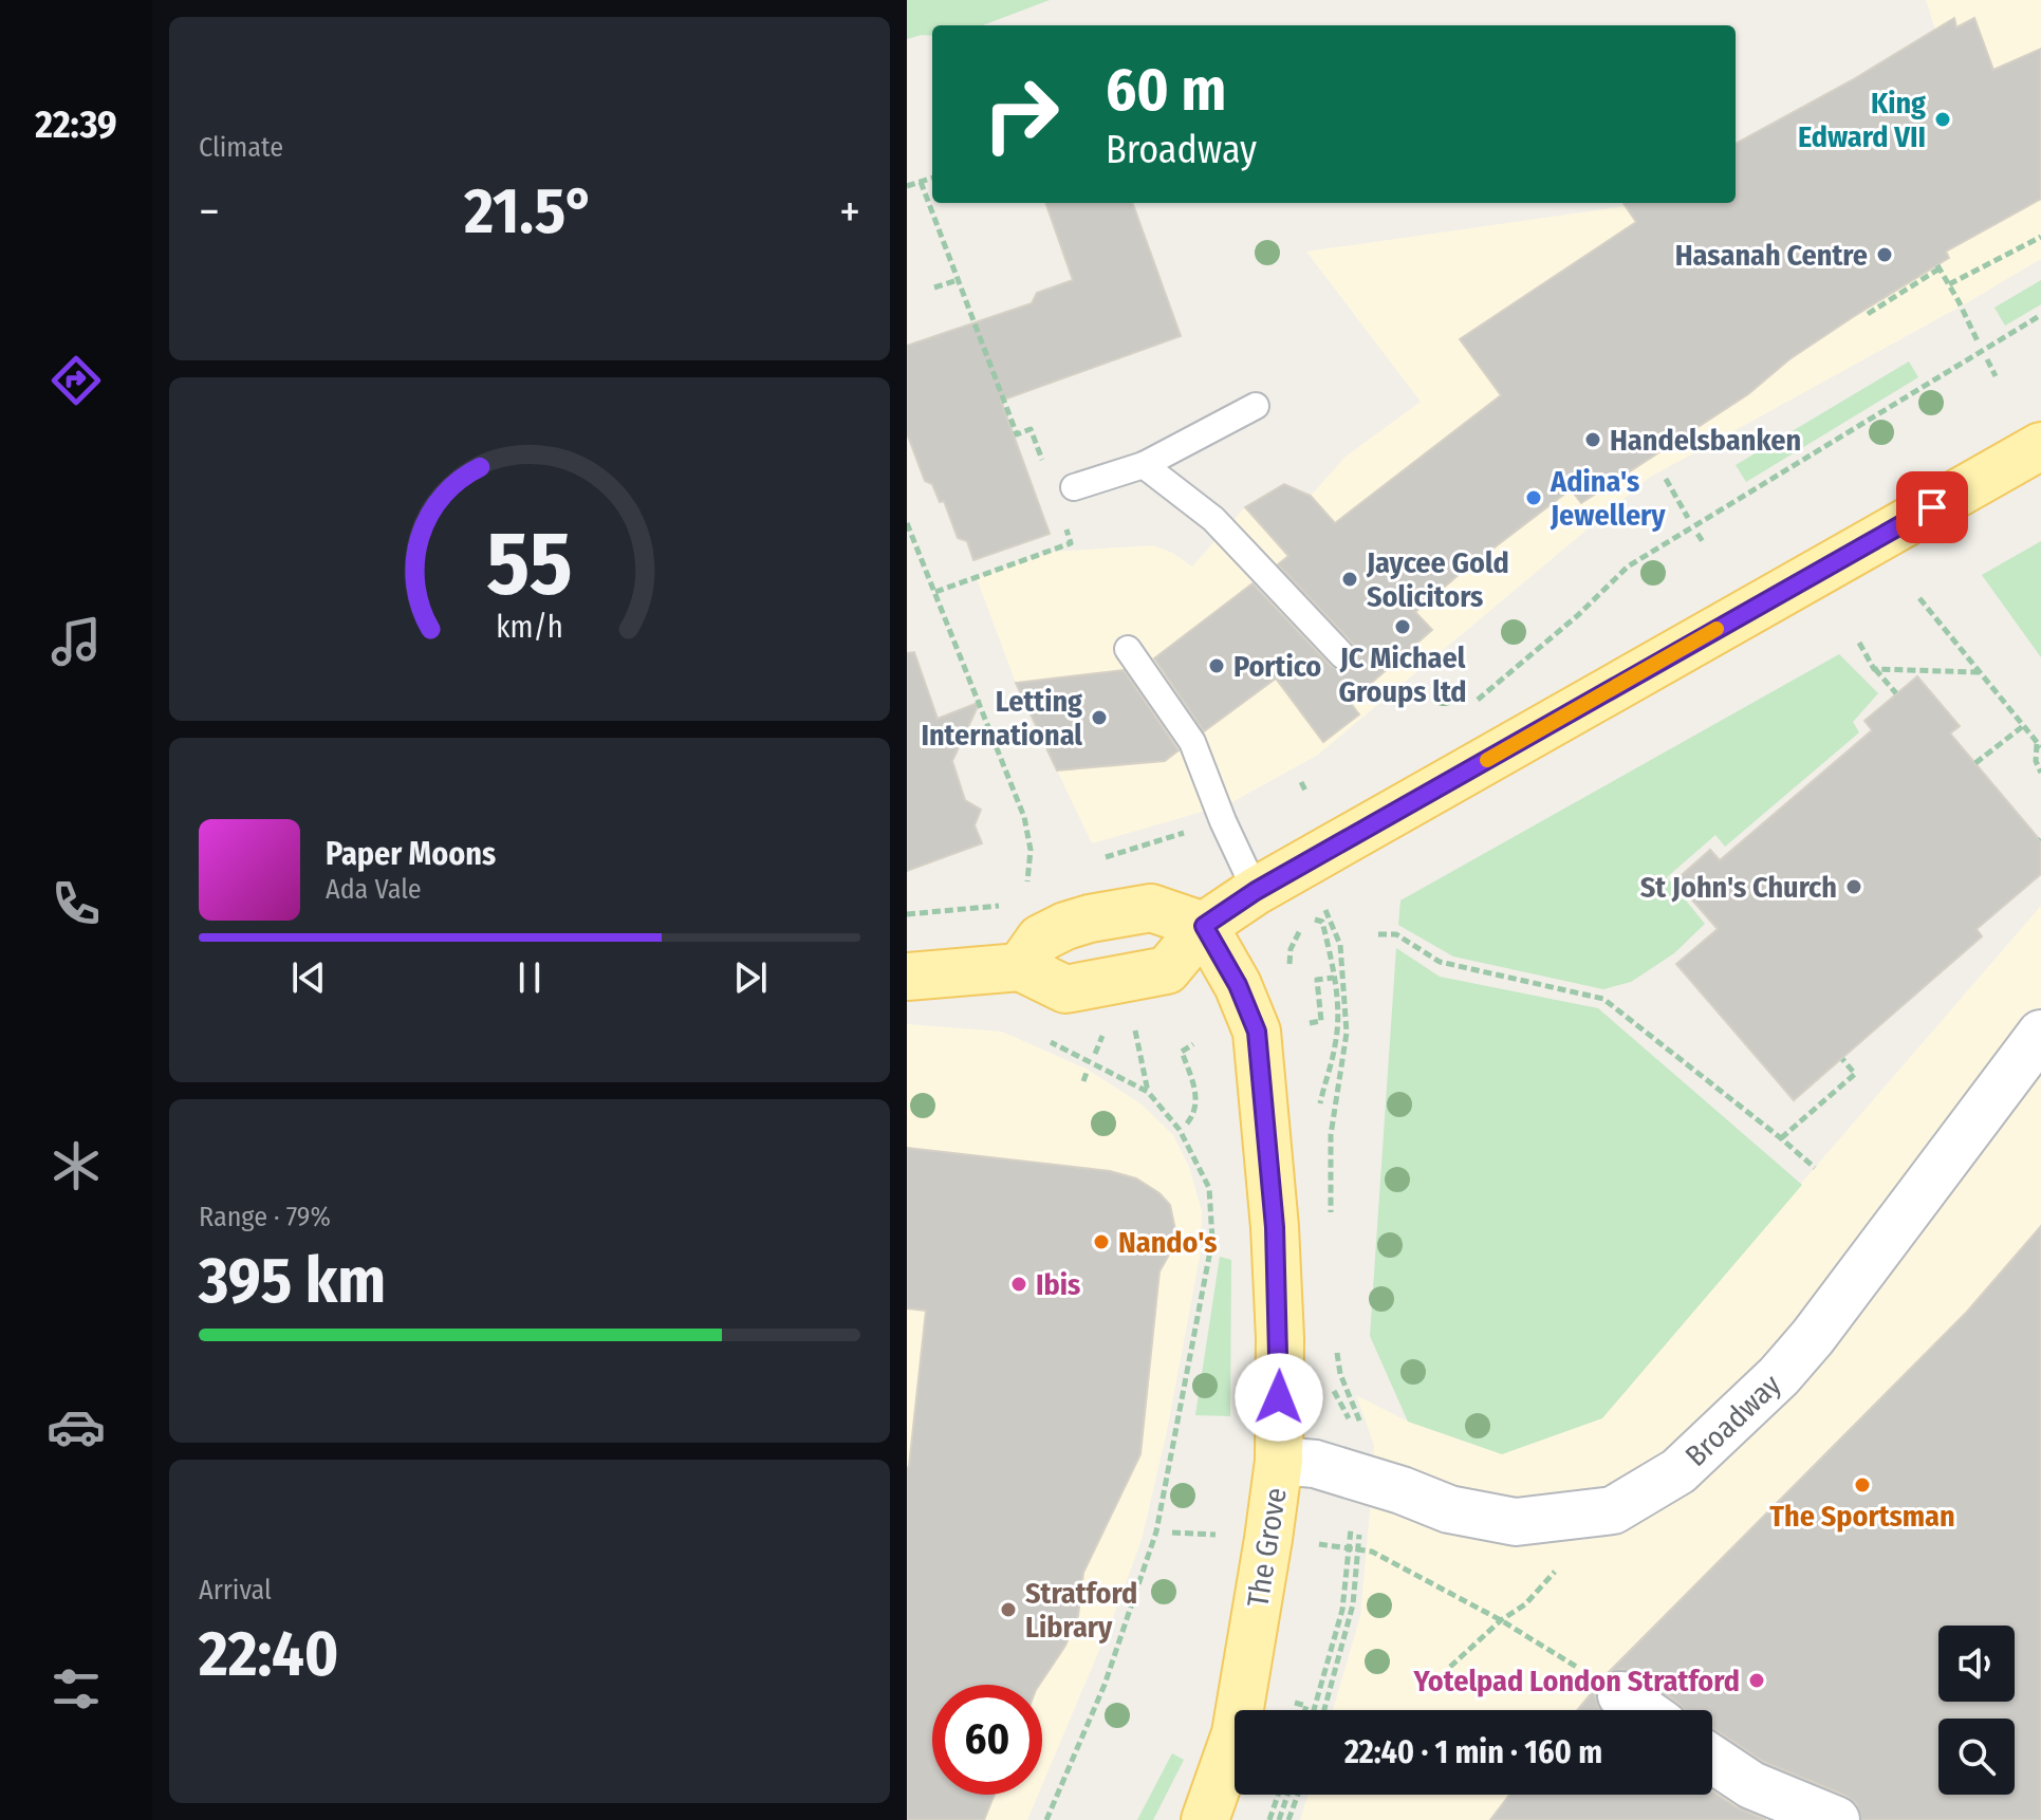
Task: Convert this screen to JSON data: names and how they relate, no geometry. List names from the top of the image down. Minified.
{"streets":{"main road":["The Grove"],"street":["Broadway"]},"crossings":[["Broadway","The Grove"]],"places":["King Edward VII","Hasanah Centre","Handelsbanken","Adina's Jewellery","Jaycee Gold Solicitors","JC Michael Groups ltd","Portico","Letting International","St John's Church","Nando's","Ibis","The Sportsman","Stratford Library","Yotelpad London Stratford"],"page":{"tabs":"22:39","tile":["Climate",["Range · 79%","395 km"],["Arrival","22:40"]],"turn":["60 m","Broadway"],"heat":["−","21.5°","+"],"song":["Paper Moons","Ada Vale"],"limit":"60","trip":"22:40 · 1 min · 160 m","gauge":["55","km/h"]}}
